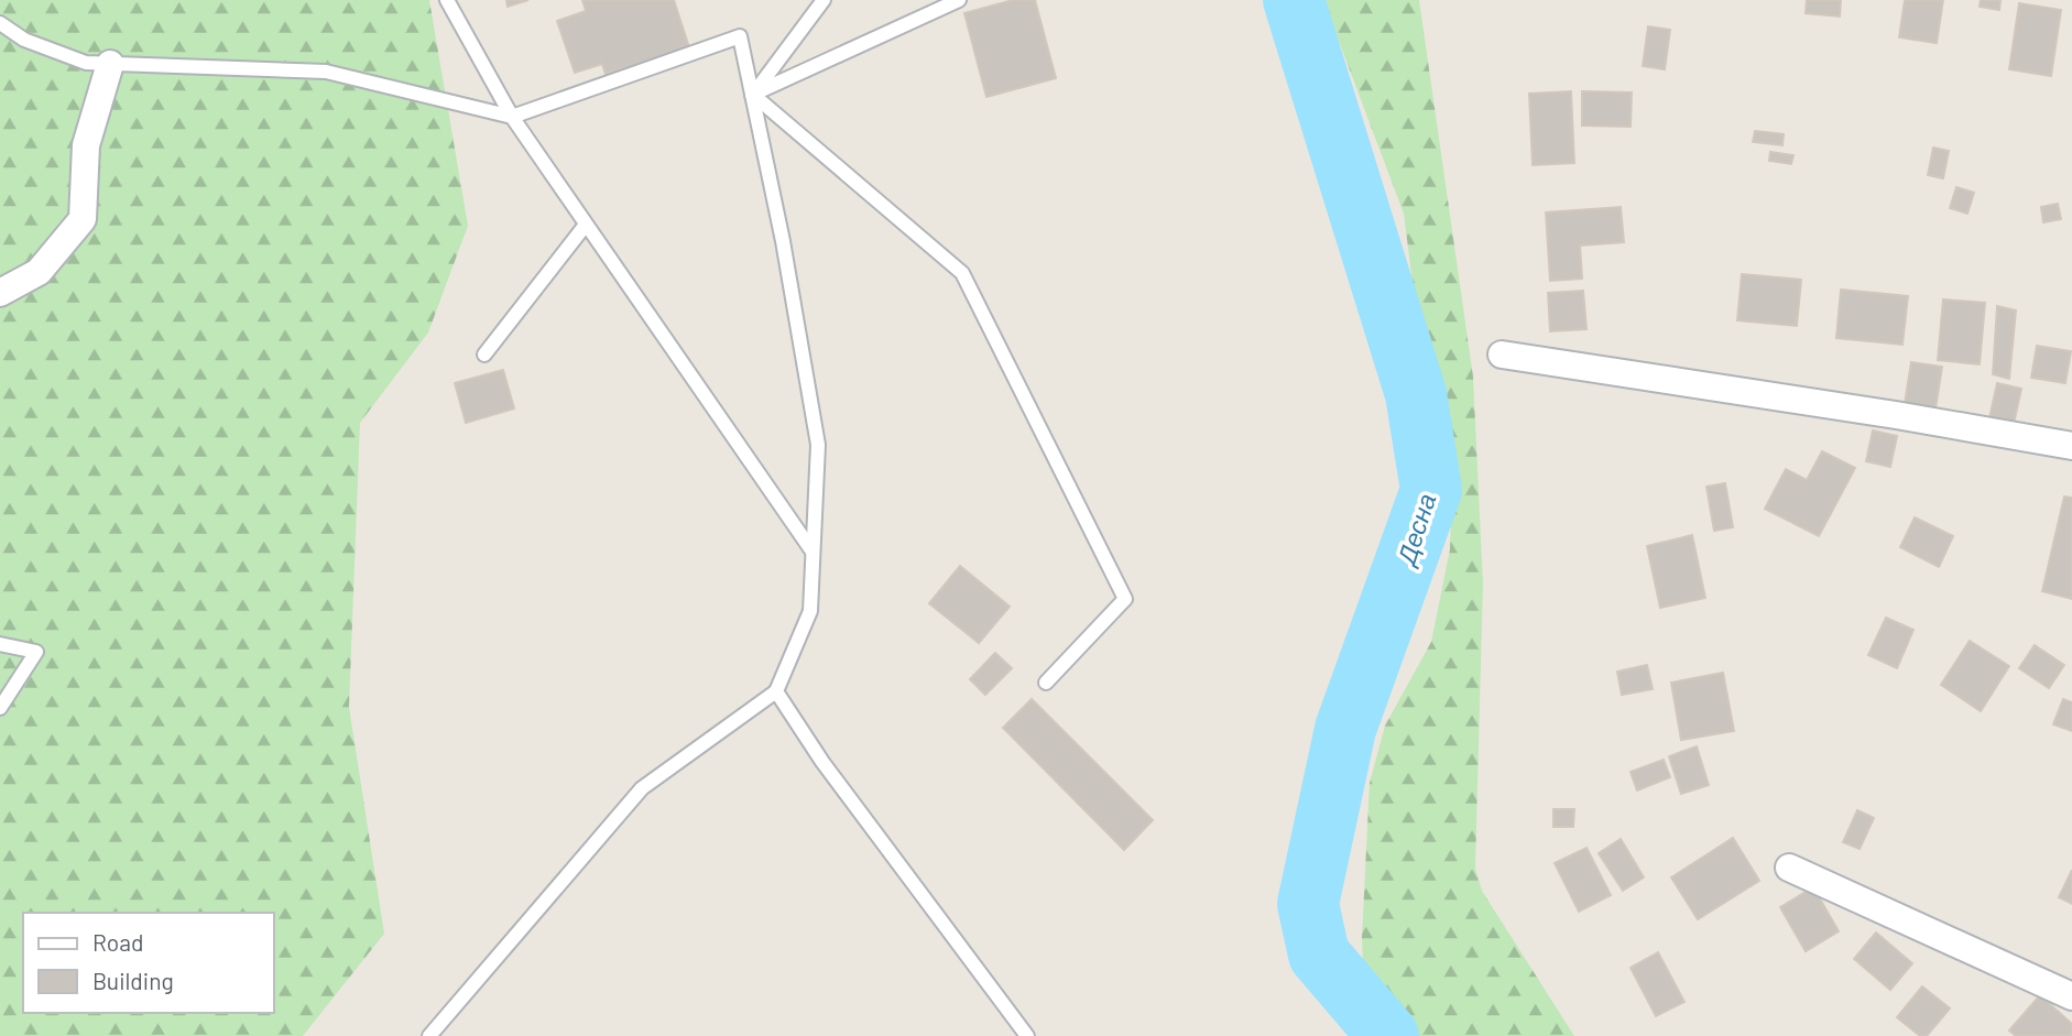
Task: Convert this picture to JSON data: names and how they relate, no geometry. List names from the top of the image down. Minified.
{"water":["Десна"],"legend":["Road","Building"]}
